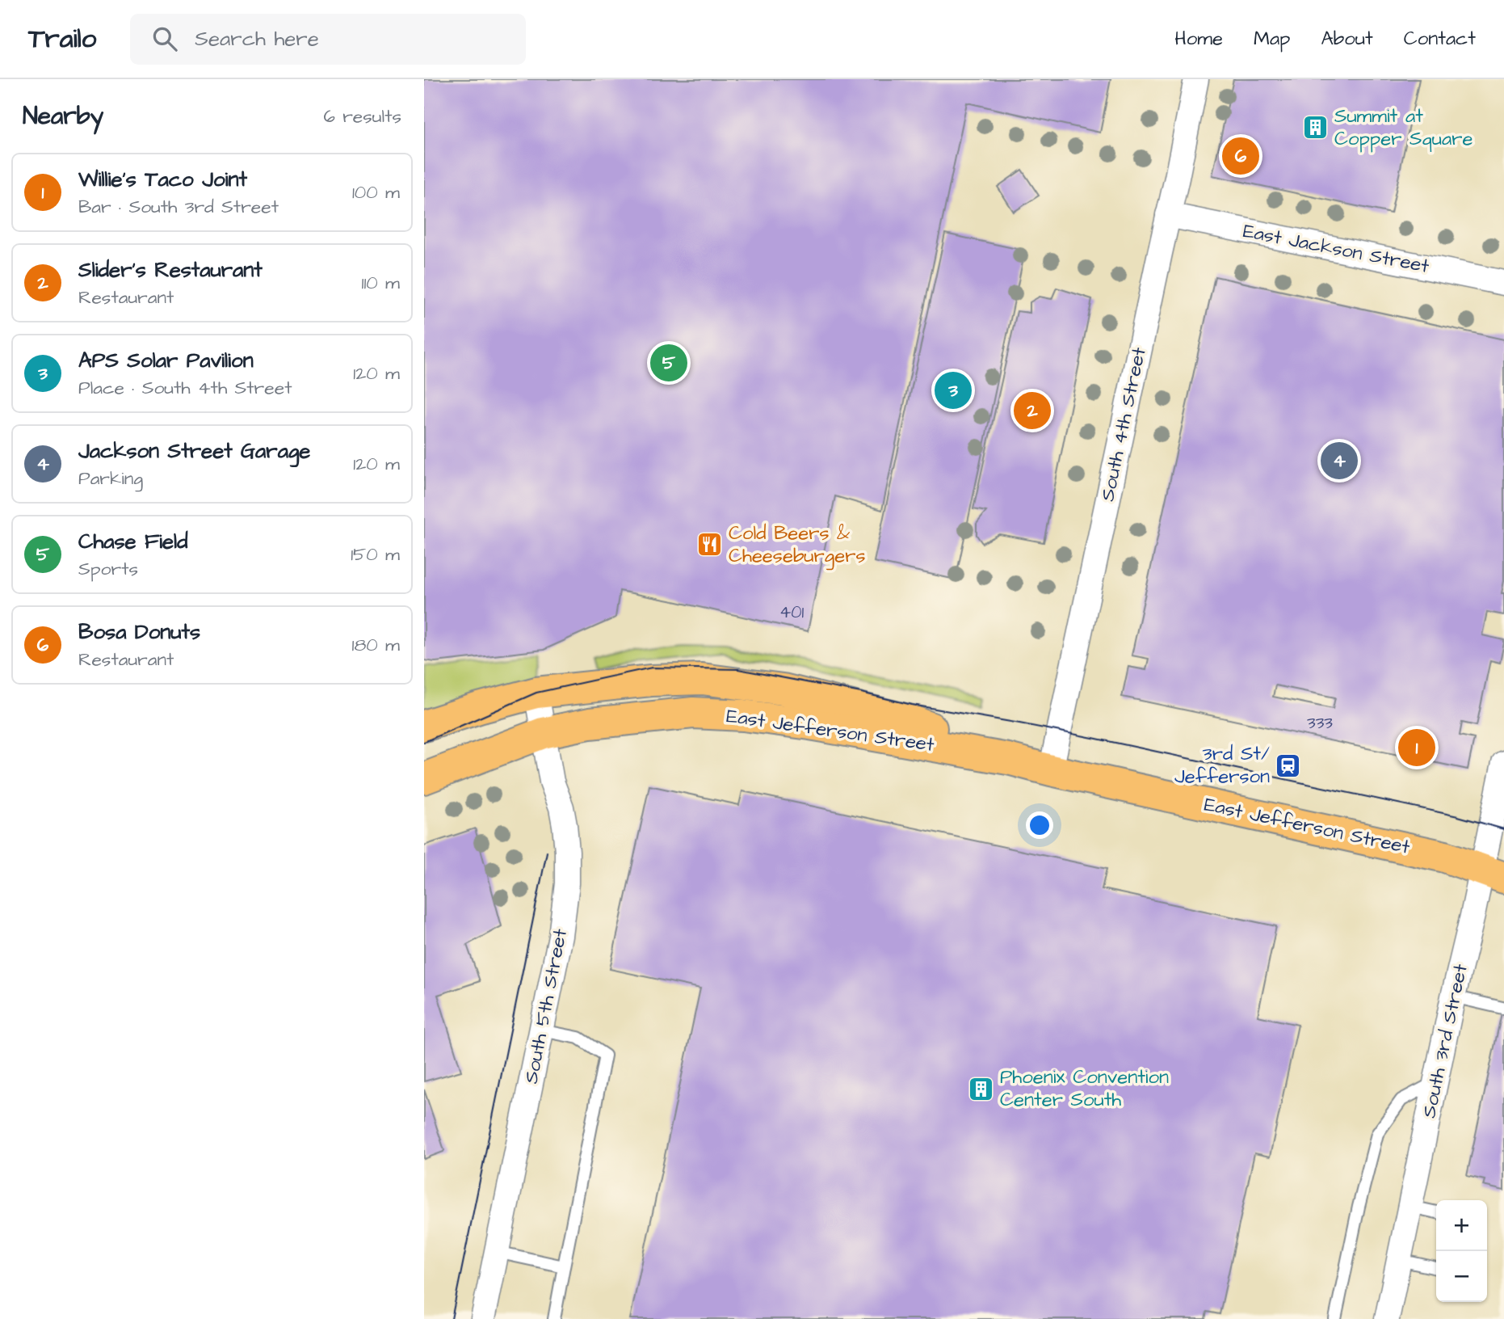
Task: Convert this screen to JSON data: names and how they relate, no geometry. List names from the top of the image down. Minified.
{"streets":{"main road":["East Jefferson Street"],"street":["East Jackson Street","South 4th Street","South 5th Street","South 3rd Street"]},"crossings":[["East Jackson Street","South 4th Street"],["South 4th Street","East Jefferson Street"],["East Jefferson Street","South 5th Street"],["East Jefferson Street","South 3rd Street"]],"places":{"building":["Summit at Copper Square","Phoenix Convention Center South"],"restaurant":["Cold Beers & Cheeseburgers"],"station":["3rd St/ Jefferson"]},"house_numbers":["401","333"],"page":{"header":"Trailo","search":"Search here","nav":["Home","Map","About","Contact"],"heading":["Nearby","6 results"],"pins":["6","5","3","2","4","1"],"list":[{"mark":"1","name":"Willie's Taco Joint","note":"Bar · South 3rd Street","value":"100 m"},{"mark":"2","name":"Slider's Restaurant","note":"Restaurant","value":"110 m"},{"mark":"3","name":"APS Solar Pavilion","note":"Place · South 4th Street","value":"120 m"},{"mark":"4","name":"Jackson Street Garage","note":"Parking","value":"120 m"},{"mark":"5","name":"Chase Field","note":"Sports","value":"150 m"},{"mark":"6","name":"Bosa Donuts","note":"Restaurant","value":"180 m"}],"map_buttons":["+","−"]}}
